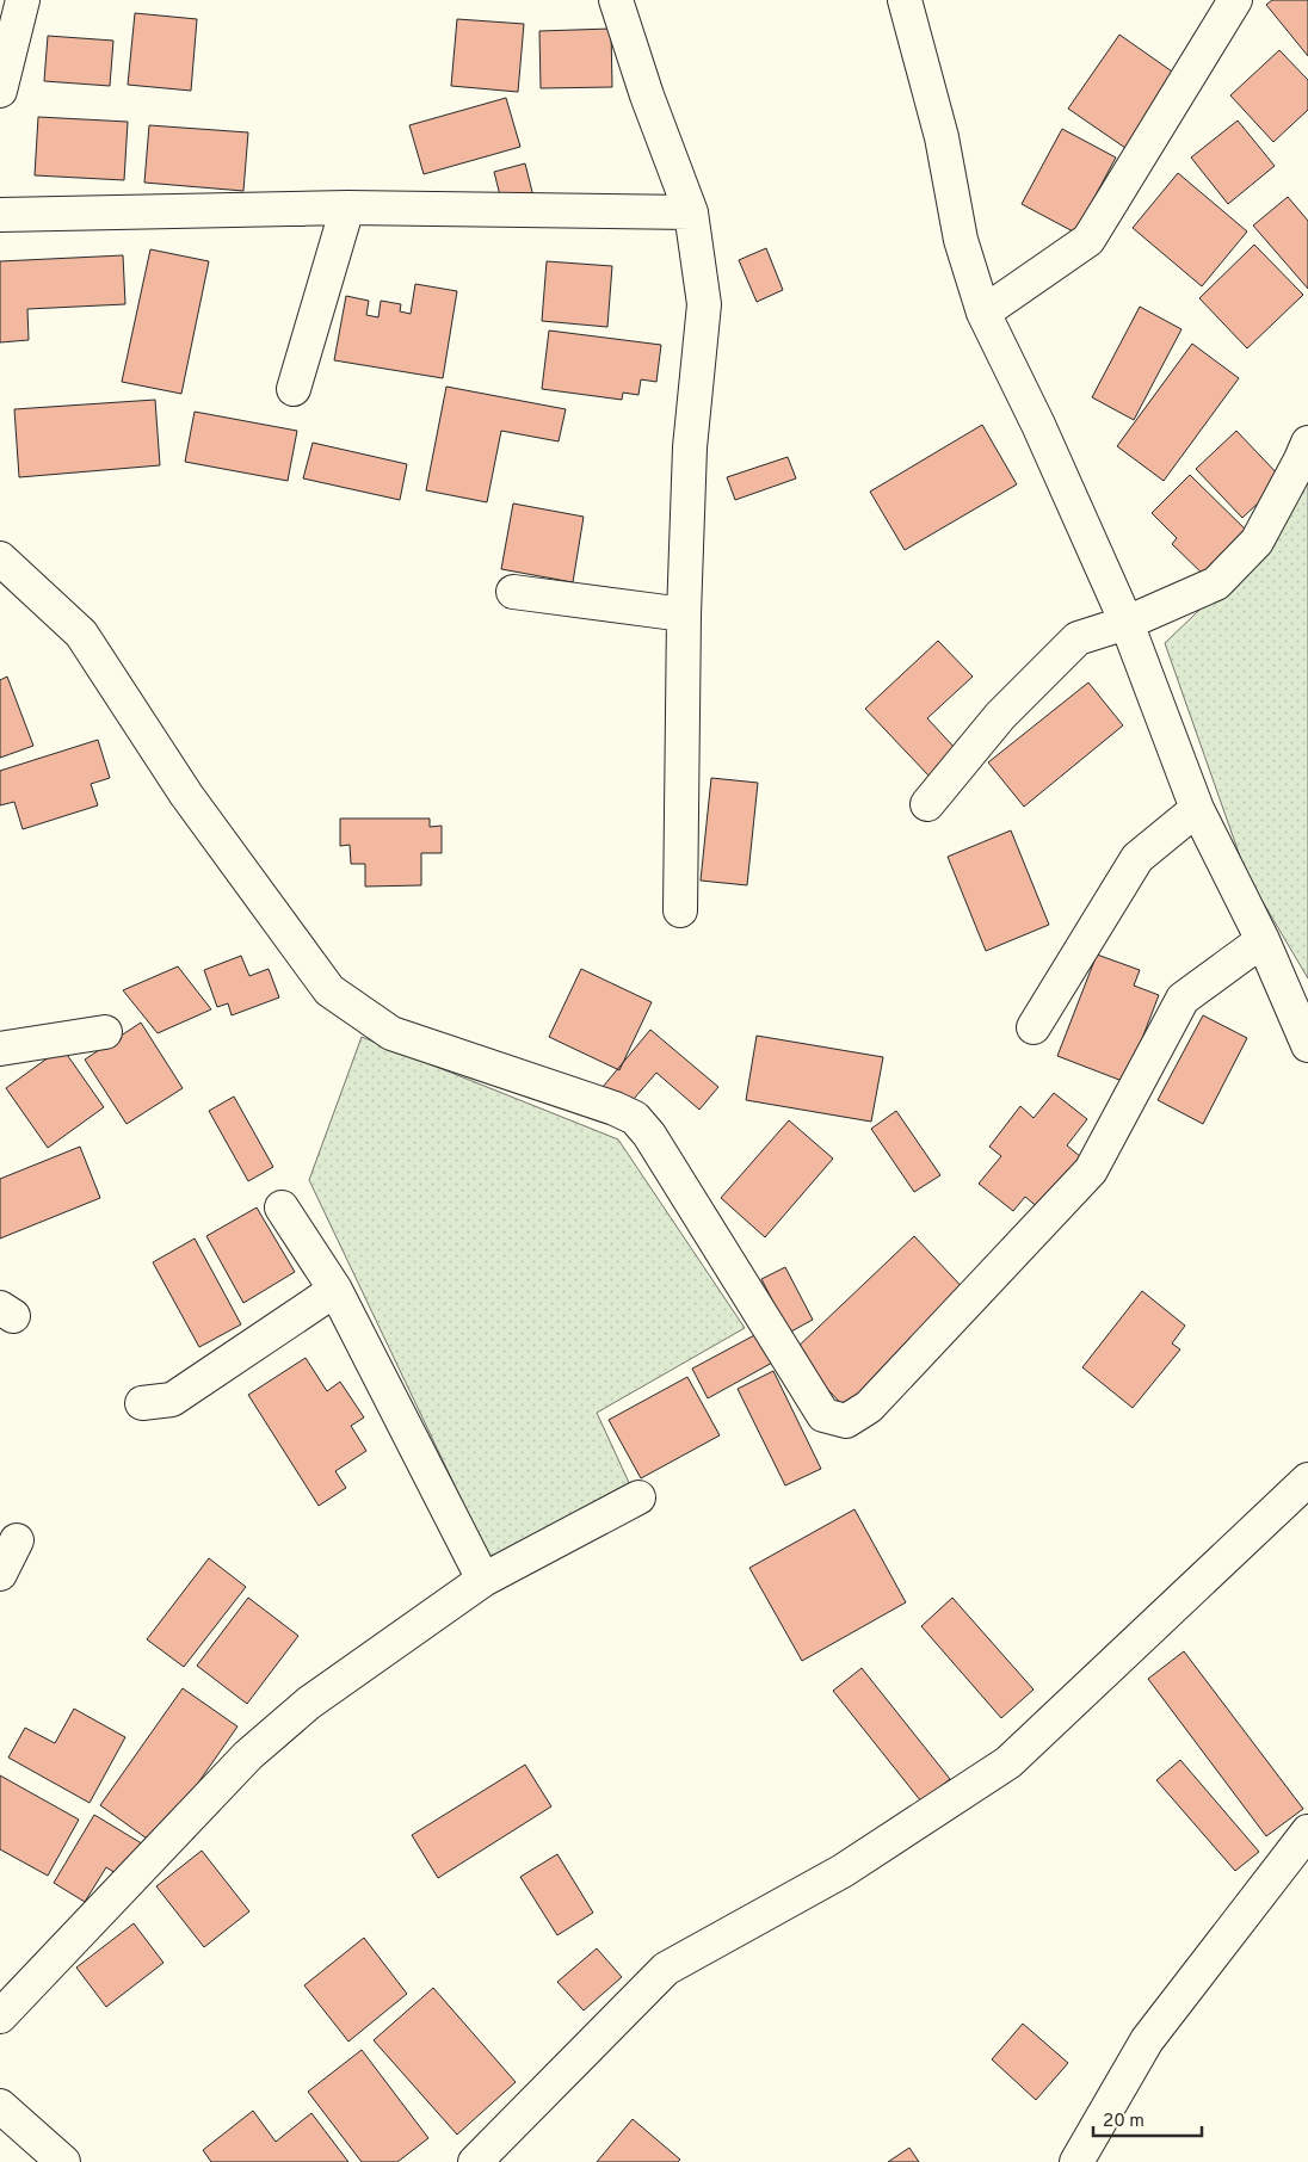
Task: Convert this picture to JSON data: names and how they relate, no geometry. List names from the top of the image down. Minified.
{"scale_bar":"20 m"}
